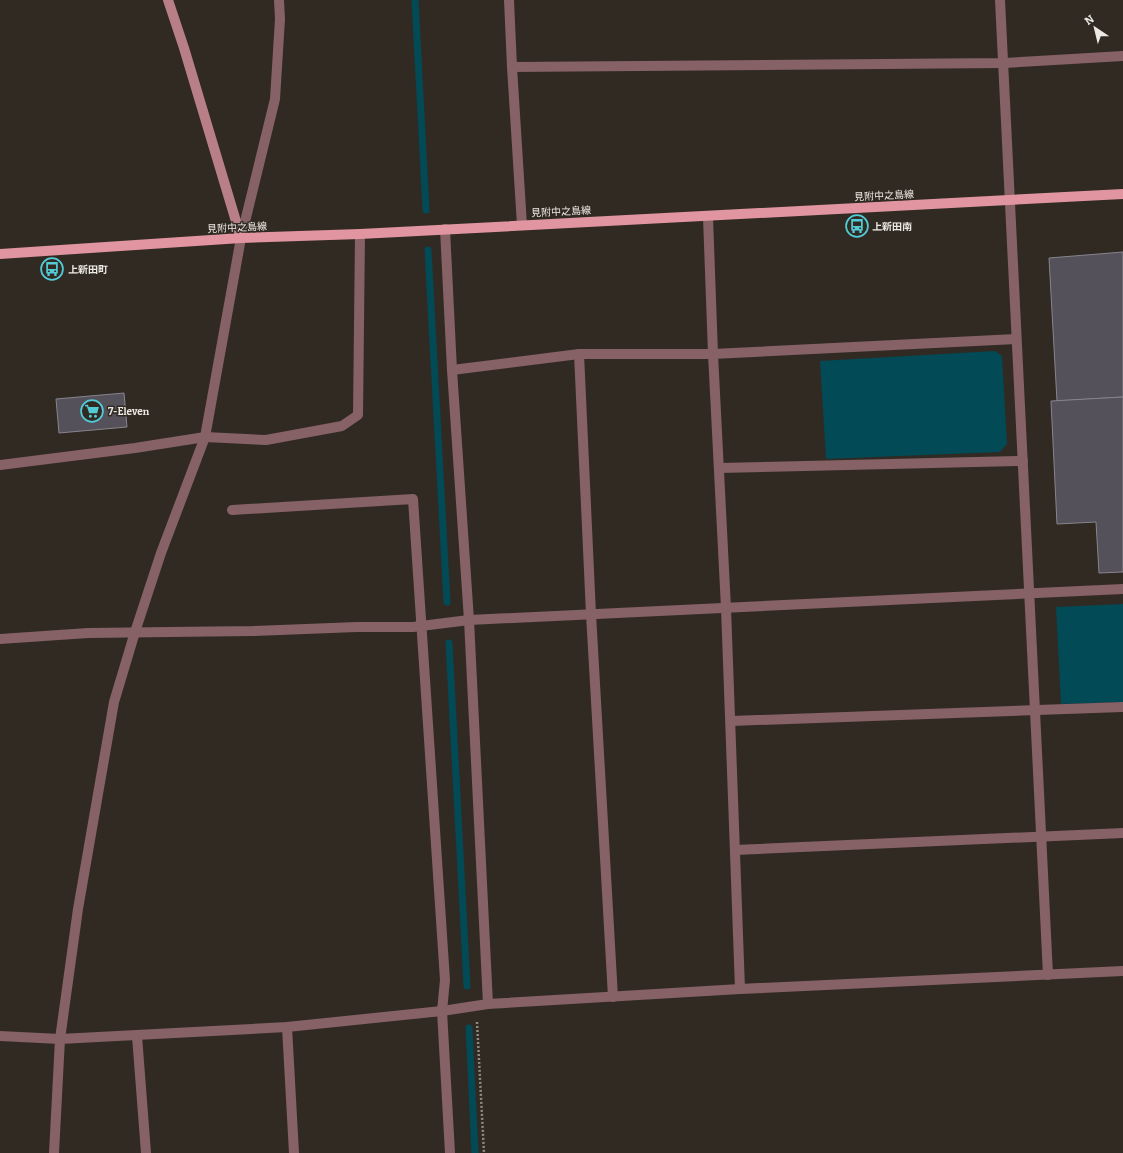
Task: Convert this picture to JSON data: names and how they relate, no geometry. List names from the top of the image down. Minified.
{"streets":{"main road":["見附中之島線"]},"places":{"bus stop":["上新田南","上新田町"],"supermarket":["7-Eleven"]},"north":"top left"}
